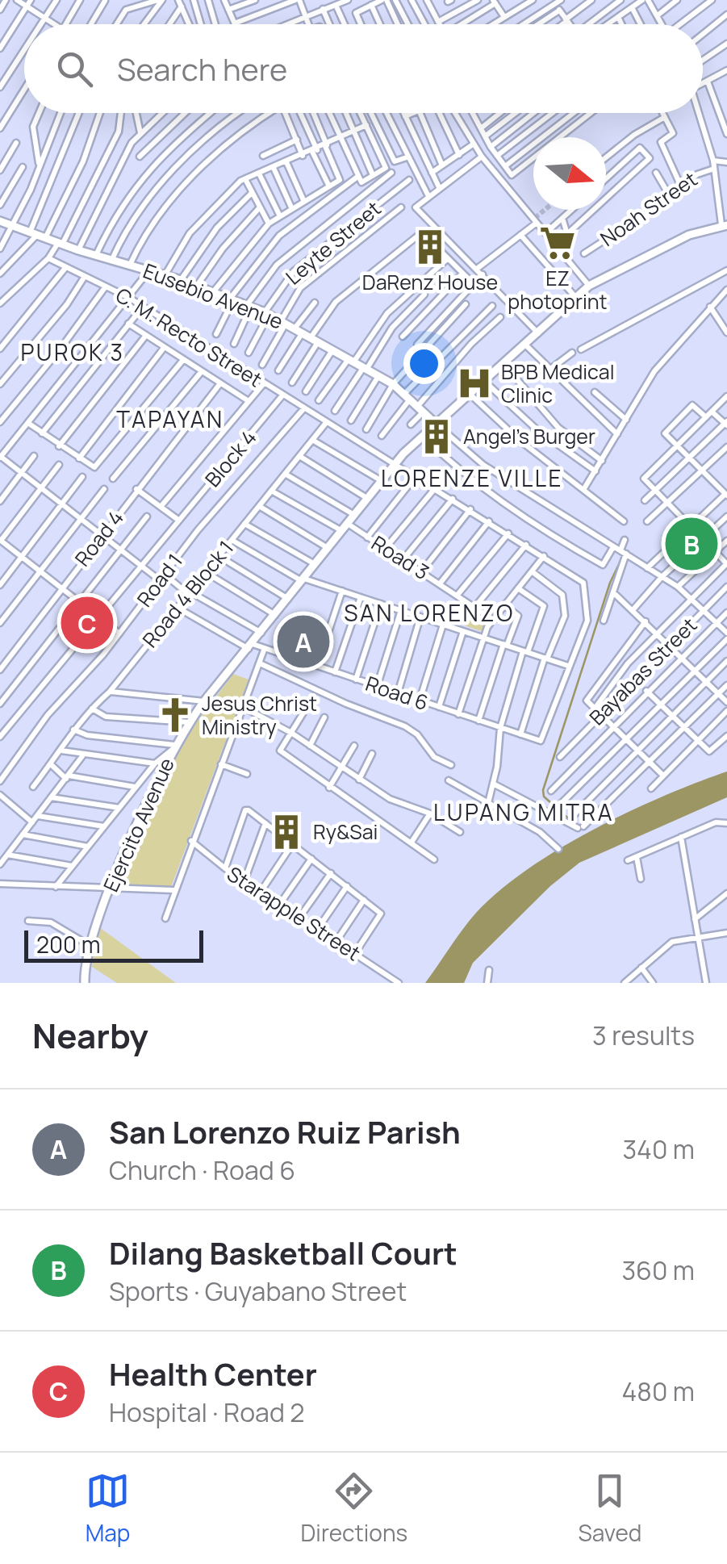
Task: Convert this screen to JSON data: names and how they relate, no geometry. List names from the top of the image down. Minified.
{"streets":{"main road":["Eusebio Avenue","Ejercito Avenue"],"street":["Noah Street","Leyte Street","C. M. Recto Street","Block 4","Road 4","Road 3","Road 1","Road 4 Block 1","Bayabas Street","Road 6","Starapple Street"]},"crossings":[["Leyte Street","Eusebio Avenue"],["Eusebio Avenue","Ejercito Avenue"],["C. M. Recto Street","Block 4"],["C. M. Recto Street","Road 1"],["C. M. Recto Street","Road 4 Block 1"],["C. M. Recto Street","Ejercito Avenue"],["Road 3","Road 4 Block 1"],["Road 3","Ejercito Avenue"],["Road 4 Block 1","Road 6"],["Road 6","Ejercito Avenue"]],"districts":["PUROK 3","TAPAYAN","LORENZE VILLE","SAN LORENZO","LUPANG MITRA"],"places":{"supermarket":["EZ photoprint"],"building":["DaRenz House","Angel's Burger","Ry&Sai"],"hospital":["BPB Medical Clinic"],"church":["Jesus Christ Ministry"]},"scale_bar":"200 m","north":"right","page":{"search":"Search here","pins":["B","C","A"],"scale":"200 m","heading":["Nearby","3 results"],"list":[{"mark":"A","name":"San Lorenzo Ruiz Parish","note":"Church · Road 6","value":"340 m"},{"mark":"B","name":"Dilang Basketball Court","note":"Sports · Guyabano Street","value":"360 m"},{"mark":"C","name":"Health Center","note":"Hospital · Road 2","value":"480 m"}],"nav":["Map","Directions","Saved"]}}
